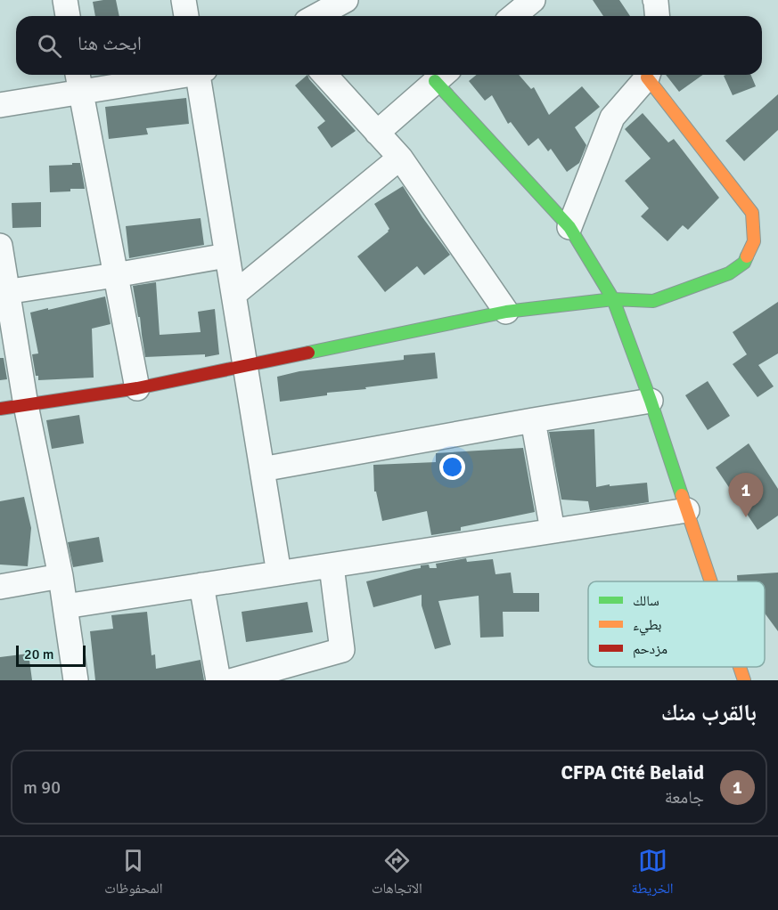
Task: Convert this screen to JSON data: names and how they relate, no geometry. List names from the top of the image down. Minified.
{"legend":["سالك","بطيء","مزدحم"],"scale_bar":"20 m","page":{"search":"ابحث هنا","pins":"1","scale":"20 m","heading":"بالقرب منك","list":[{"mark":"1","name":"CFPA Cité Belaid","note":"جامعة","value":"90 m"}],"nav":["الخريطة","الاتجاهات","المحفوظات"]}}
